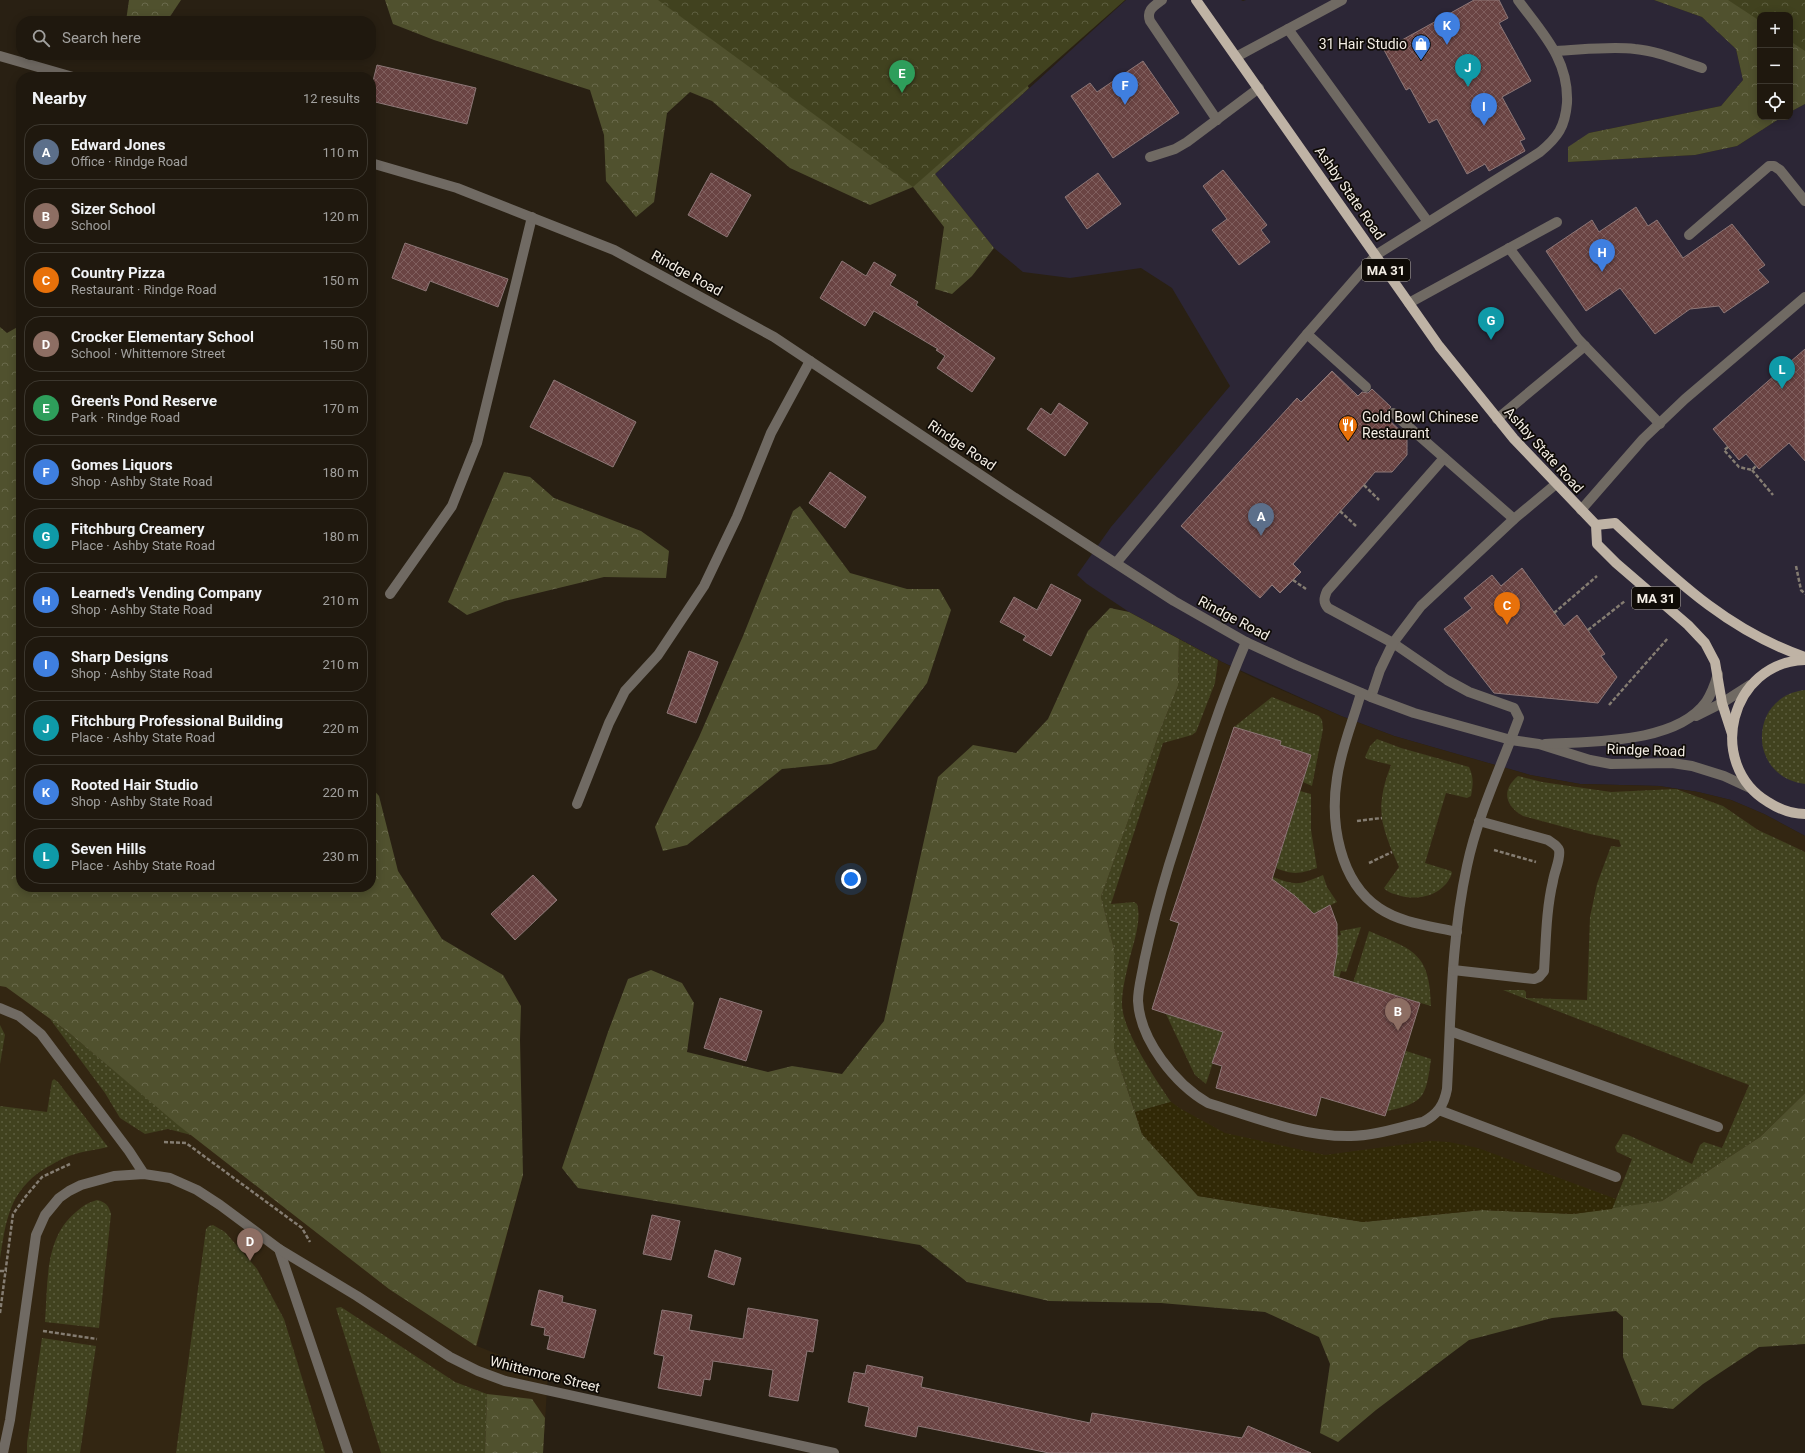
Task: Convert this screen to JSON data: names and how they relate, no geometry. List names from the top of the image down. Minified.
{"streets":{"main road":["Ashby State Road","MA 31"],"street":["Rindge Road","Whittemore Street"]},"crossings":[["Ashby State Road","MA 31"],["MA 31","Rindge Road"]],"places":{"shop":["31 Hair Studio"],"restaurant":["Gold Bowl Chinese Restaurant"]},"page":{"map_buttons":["+","−"],"pins":["K","J","E","F","I","H","G","L","A","C","B","D"],"search":"Search here","heading":["Nearby","12 results"],"list":[{"mark":"A","name":"Edward Jones","note":"Office · Rindge Road","value":"110 m"},{"mark":"B","name":"Sizer School","note":"School","value":"120 m"},{"mark":"C","name":"Country Pizza","note":"Restaurant · Rindge Road","value":"150 m"},{"mark":"D","name":"Crocker Elementary School","note":"School · Whittemore Street","value":"150 m"},{"mark":"E","name":"Green's Pond Reserve","note":"Park · Rindge Road","value":"170 m"},{"mark":"F","name":"Gomes Liquors","note":"Shop · Ashby State Road","value":"180 m"},{"mark":"G","name":"Fitchburg Creamery","note":"Place · Ashby State Road","value":"180 m"},{"mark":"H","name":"Learned's Vending Company","note":"Shop · Ashby State Road","value":"210 m"},{"mark":"I","name":"Sharp Designs","note":"Shop · Ashby State Road","value":"210 m"},{"mark":"J","name":"Fitchburg Professional Building","note":"Place · Ashby State Road","value":"220 m"},{"mark":"K","name":"Rooted Hair Studio","note":"Shop · Ashby State Road","value":"220 m"},{"mark":"L","name":"Seven Hills","note":"Place · Ashby State Road","value":"230 m"}]}}
